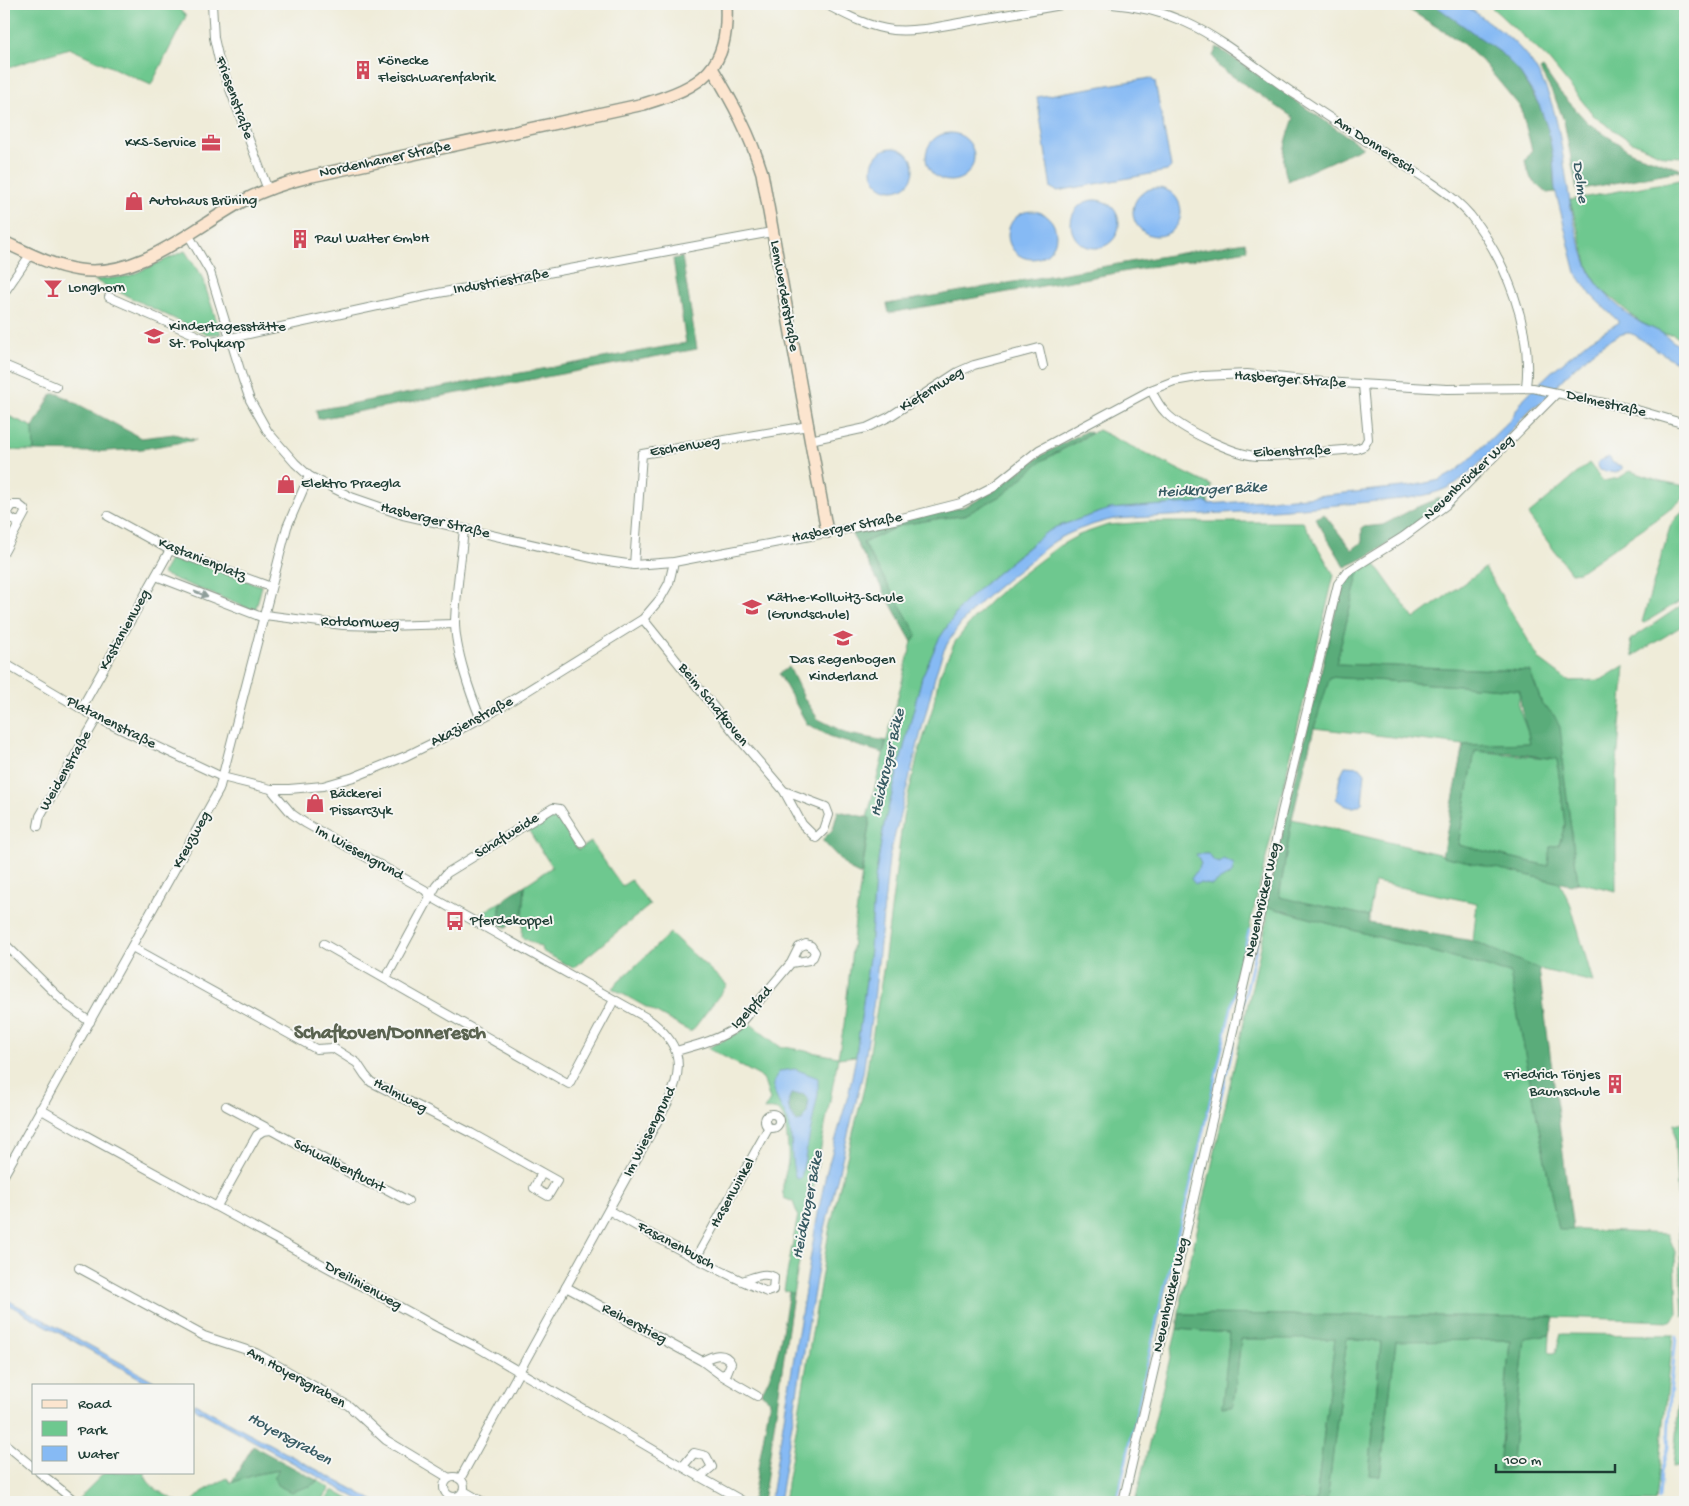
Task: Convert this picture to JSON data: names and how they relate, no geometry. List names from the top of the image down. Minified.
{"streets":{"street":["Friesenstraße","Am Donneresch","Nordenhamer Straße","Industriestraße","Lemwerderstraße","Hasberger Straße","Kiefernweg","Delmestraße","Eschenweg","Eibenstraße","Neuenbrücker Weg","Kastanienplatz","Rotdornweg","Kastanienweg","Beim Schafkoven","Akazienstraße","Platanenstraße","Weidenstraße","Schafweide","Kreuzweg","Im Wiesengrund","Igelpfad","Halmweg","Schwalbenflucht","Hasenwinkel","Fasanenbusch","Dreilinienweg","Reiherstieg","Am Hoyersgraben"]},"crossings":[["Friesenstraße","Nordenhamer Straße"],["Am Donneresch","Hasberger Straße"],["Am Donneresch","Delmestraße"],["Nordenhamer Straße","Lemwerderstraße"],["Nordenhamer Straße","Hasberger Straße"],["Industriestraße","Lemwerderstraße"],["Industriestraße","Hasberger Straße"],["Lemwerderstraße","Hasberger Straße"],["Lemwerderstraße","Kiefernweg"],["Lemwerderstraße","Eschenweg"],["Hasberger Straße","Delmestraße"],["Hasberger Straße","Eschenweg"],["Hasberger Straße","Eibenstraße"],["Hasberger Straße","Akazienstraße"],["Hasberger Straße","Kreuzweg"],["Delmestraße","Neuenbrücker Weg"],["Kastanienplatz","Rotdornweg"],["Kastanienplatz","Kastanienweg"],["Kastanienplatz","Kreuzweg"],["Rotdornweg","Kreuzweg"],["Kastanienweg","Platanenstraße"],["Beim Schafkoven","Akazienstraße"],["Akazienstraße","Platanenstraße"],["Akazienstraße","Kreuzweg"],["Akazienstraße","Im Wiesengrund"],["Platanenstraße","Weidenstraße"],["Platanenstraße","Kreuzweg"],["Schafweide","Im Wiesengrund"],["Kreuzweg","Halmweg"],["Kreuzweg","Dreilinienweg"],["Im Wiesengrund","Igelpfad"],["Im Wiesengrund","Fasanenbusch"],["Im Wiesengrund","Dreilinienweg"],["Im Wiesengrund","Reiherstieg"],["Im Wiesengrund","Am Hoyersgraben"],["Hasenwinkel","Fasanenbusch"]],"districts":["Schafkoven/Donneresch"],"water":["Delme","Heidkruger Bäke","Hoyersgraben"],"places":{"building":["Könecke Fleischwarenfabrik","Paul Walter GmbH","Friedrich Tönjes Baumschule"],"office":["KKS-Service"],"shop":["Autohaus Brüning","Elektro Praegla","Bäckerei Pissarczyk"],"bar":["Longhorn"],"school or university":["Kindertagesstätte St. Polykarp","Käthe-Kollwitz-Schule (Grundschule)","Das Regenbogen Kinderland"],"bus stop":["Pferdekoppel"]},"legend":["Road","Park","Water"],"scale_bar":"100 m"}
